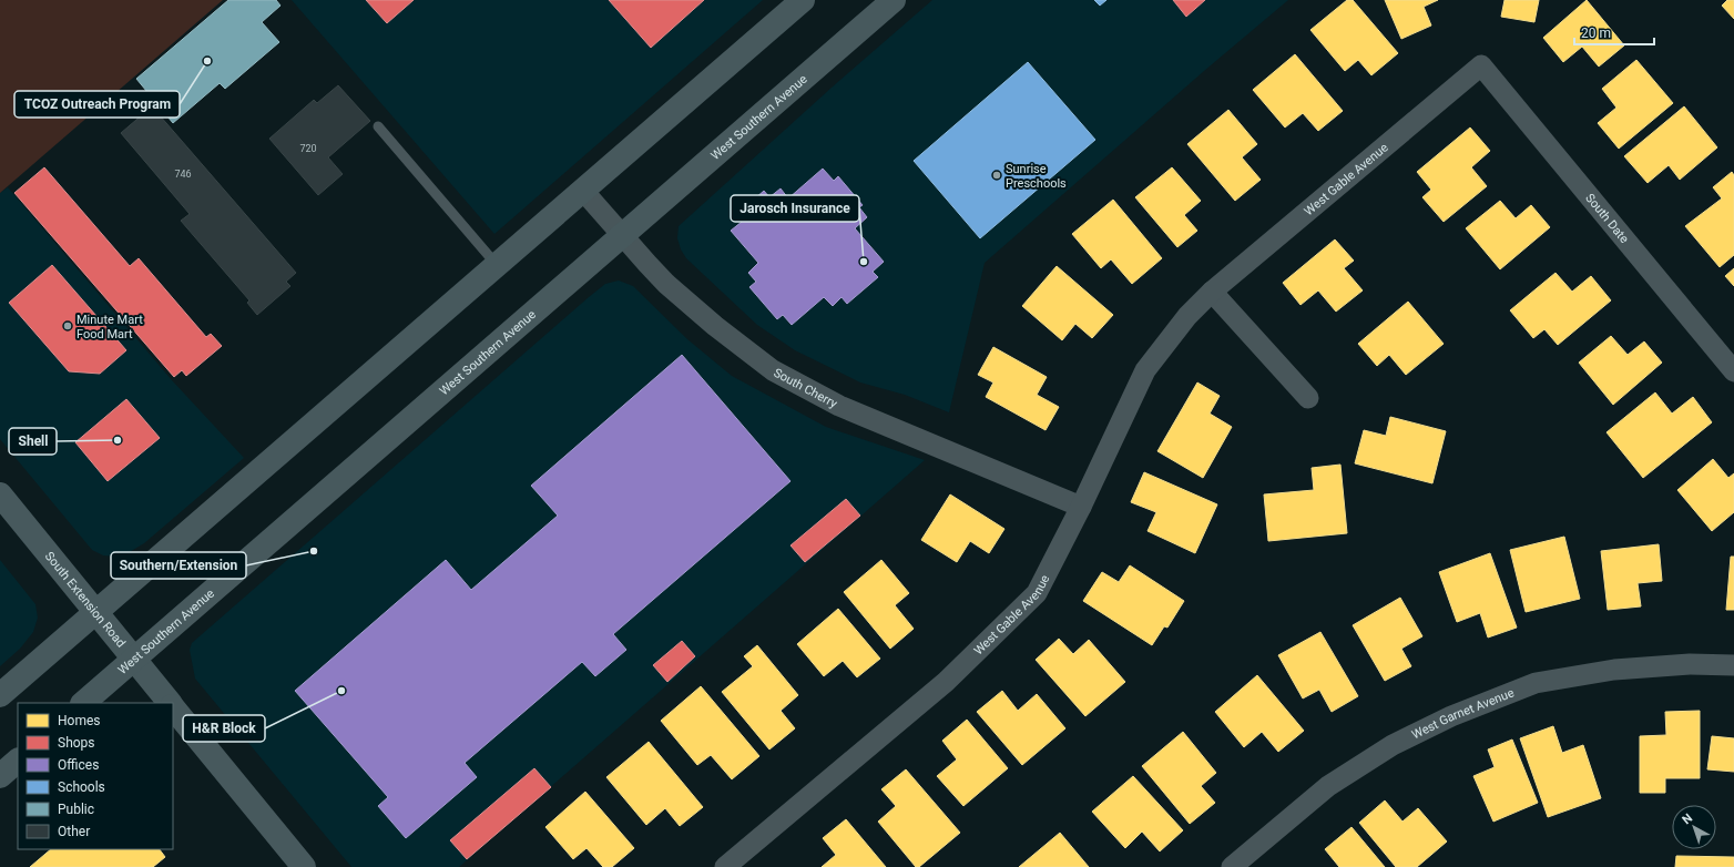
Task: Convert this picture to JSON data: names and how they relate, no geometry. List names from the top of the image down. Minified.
{"streets":{"main road":["West Southern Avenue","South Extension Road"],"street":["West Gable Avenue","South Date","South Cherry","West Garnet Avenue"]},"crossings":[["West Southern Avenue","South Cherry"],["West Southern Avenue","South Extension Road"],["West Gable Avenue","South Date"],["West Gable Avenue","South Cherry"]],"places":["TCOZ Outreach Program","Sunrise Preschools","Jarosch Insurance","Minute Mart Food Mart","Shell","Southern/Extension","H&R Block"],"house_numbers":["720","746"],"legend":["Homes","Shops","Offices","Schools","Public","Other"],"scale_bar":"20 m","north":"top left"}
